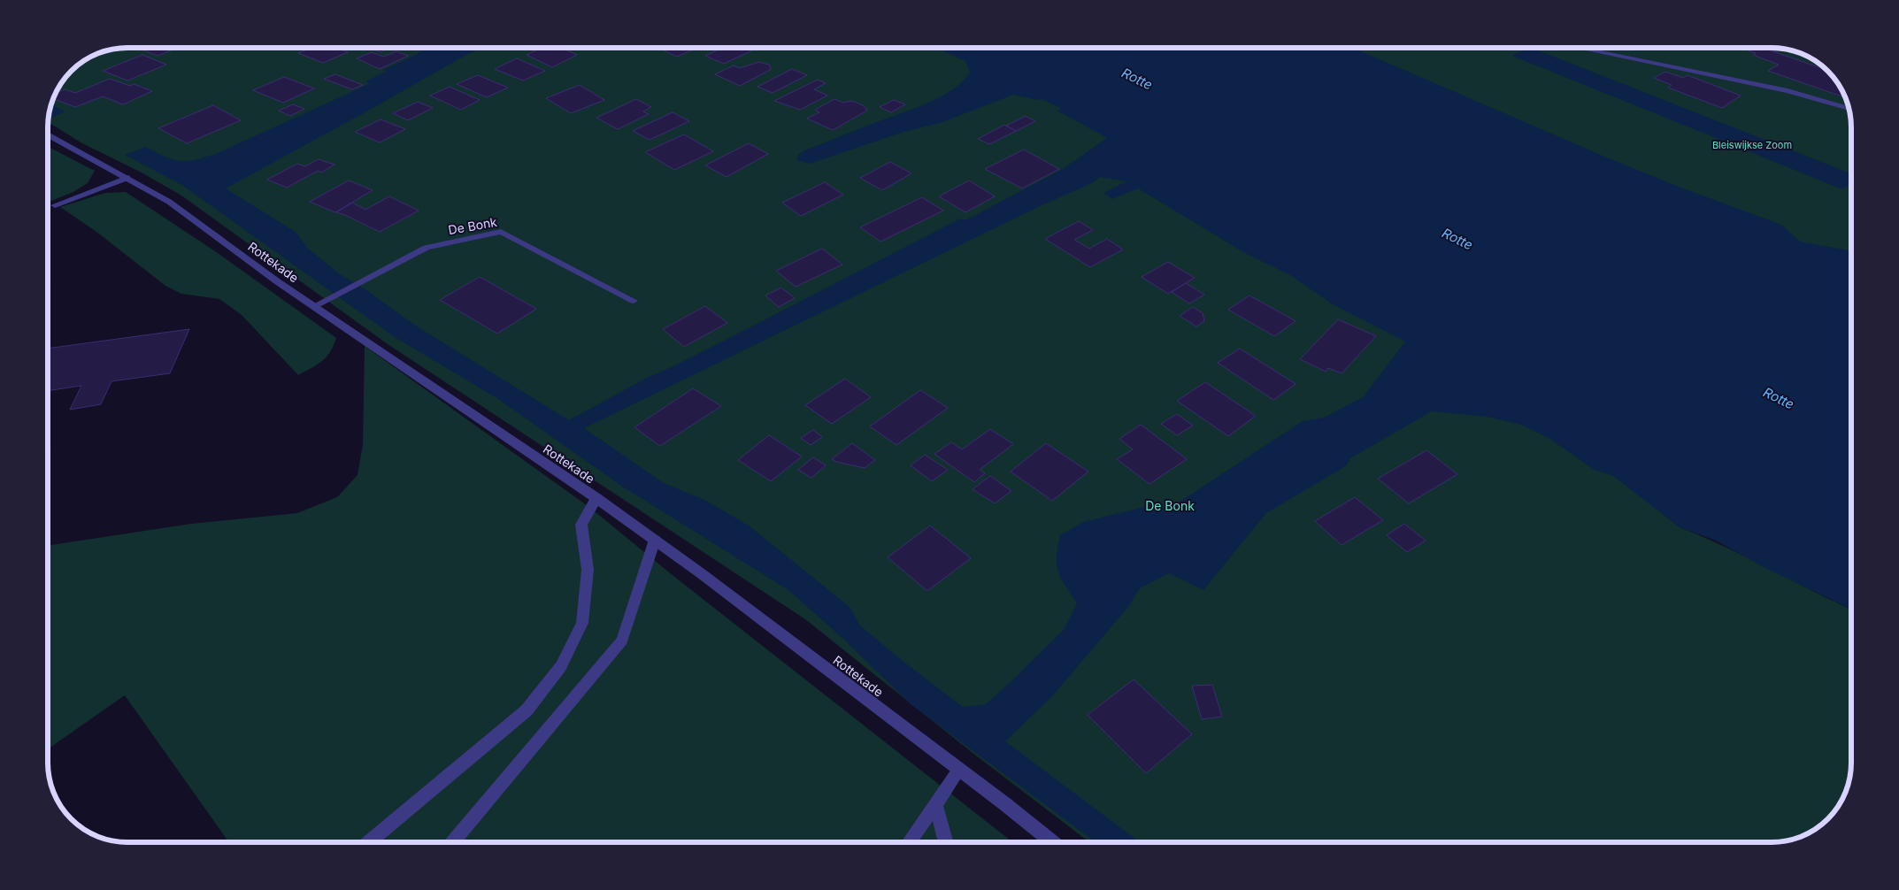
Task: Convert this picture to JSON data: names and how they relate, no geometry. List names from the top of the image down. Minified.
{"streets":{"street":["De Bonk","Rottekade"]},"crossings":[["De Bonk","Rottekade"]],"water":["Rotte"],"parks":["Bleiswijkse Zoom","De Bonk"]}
